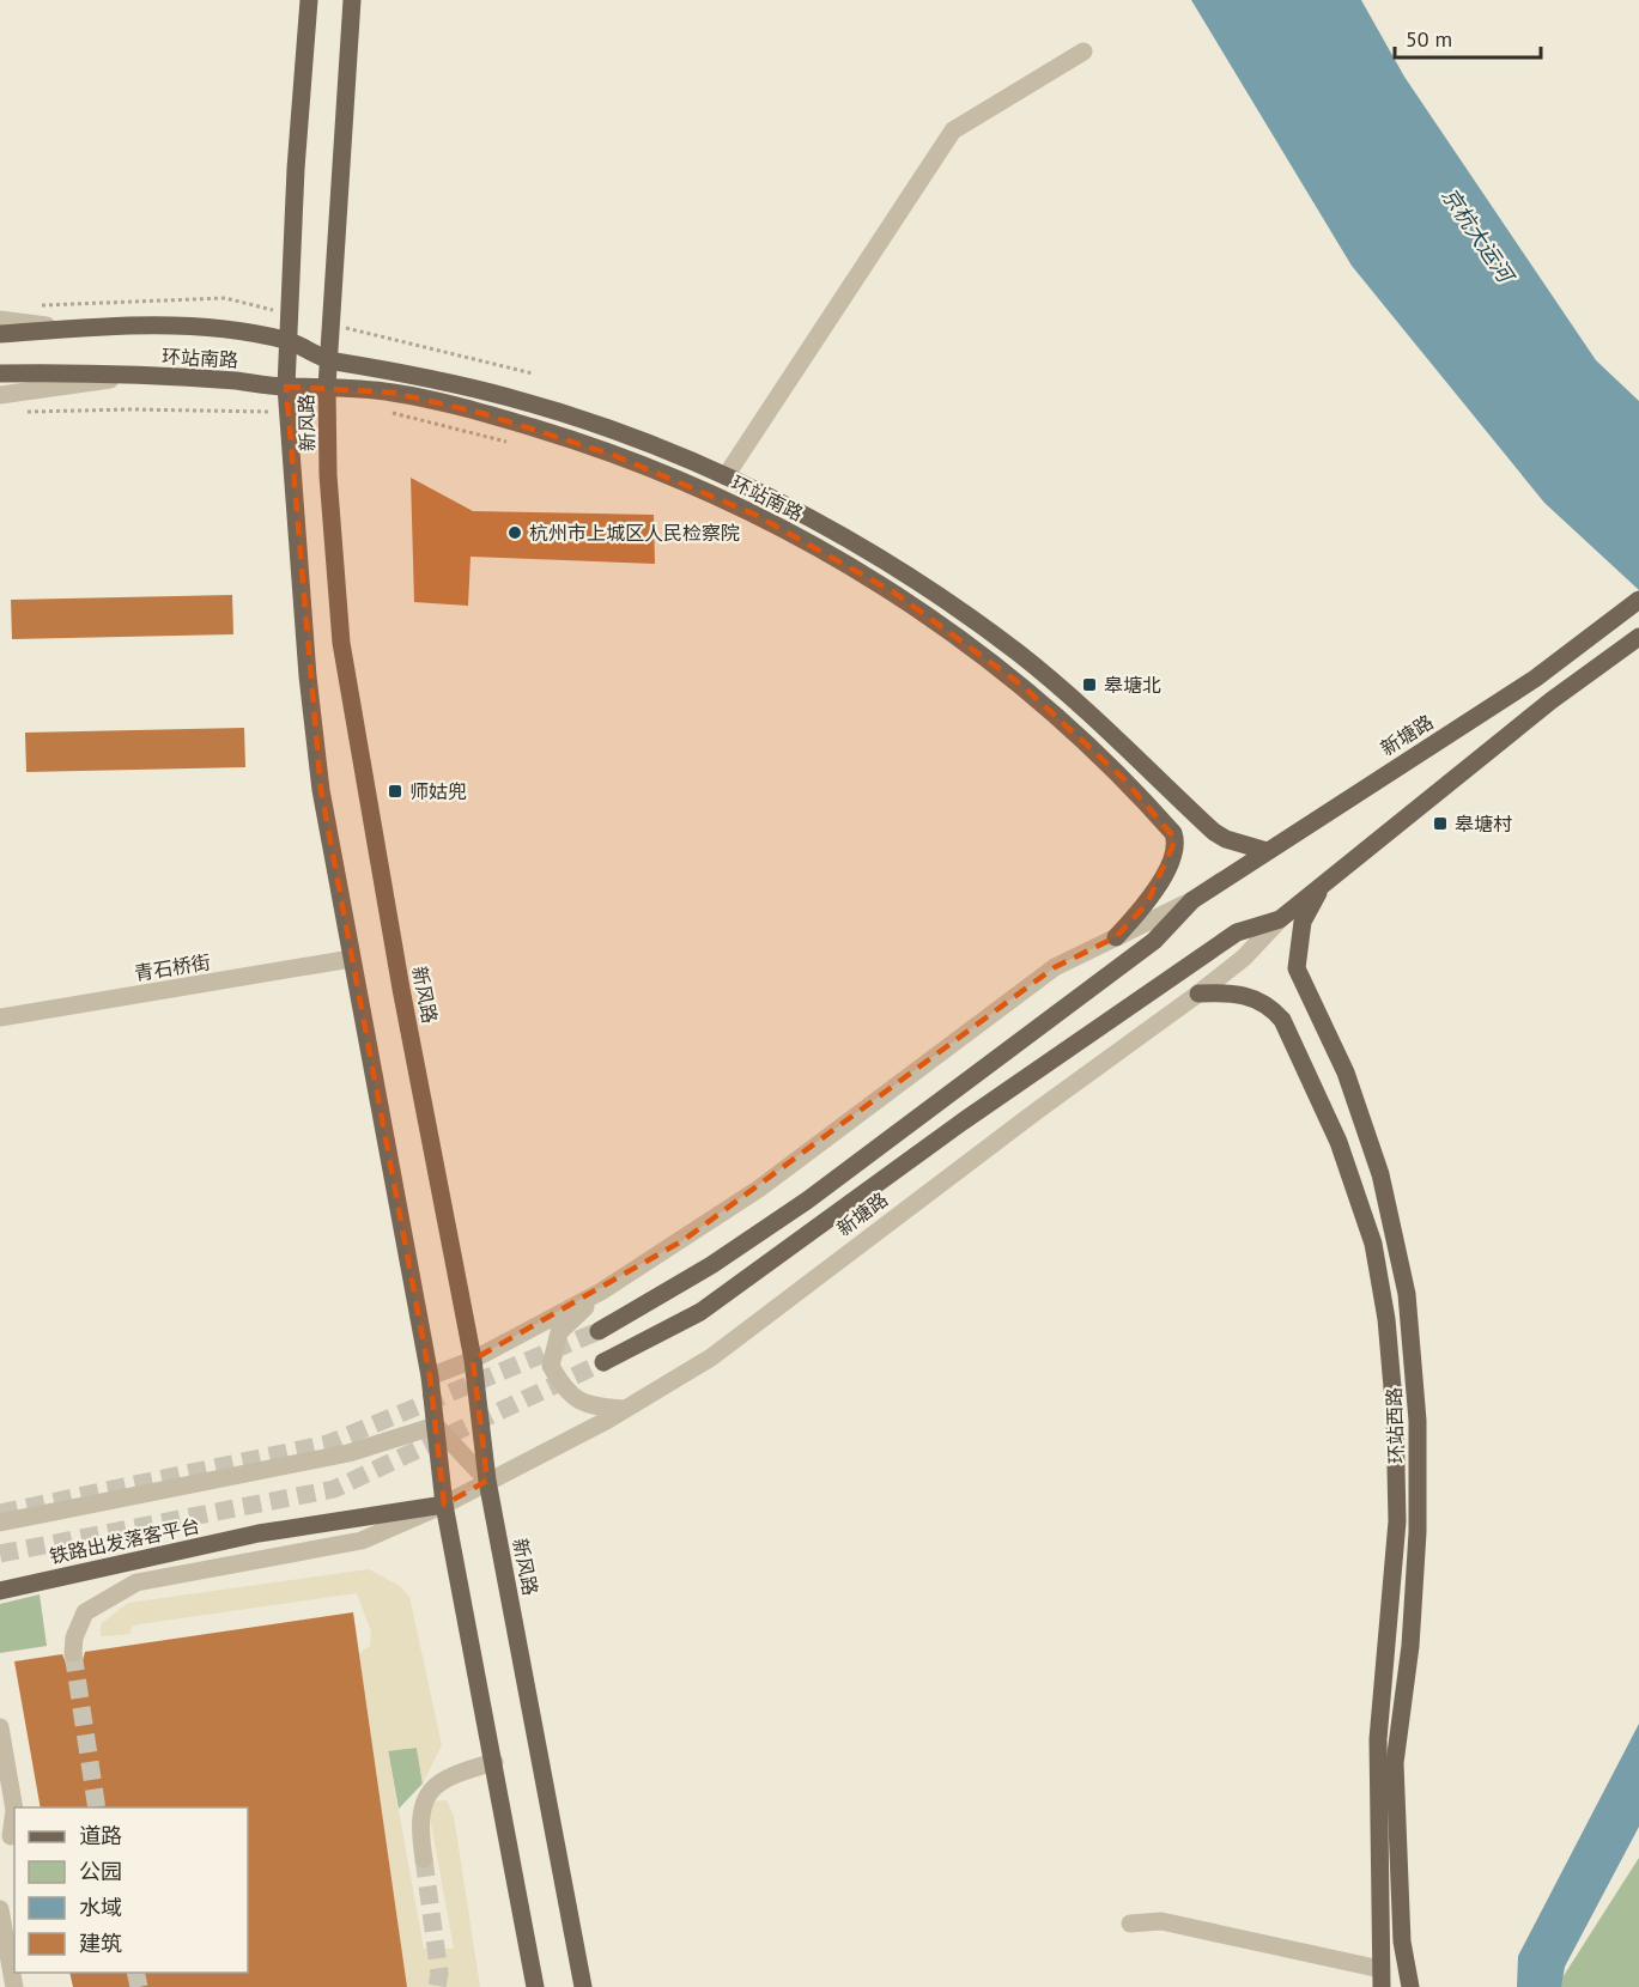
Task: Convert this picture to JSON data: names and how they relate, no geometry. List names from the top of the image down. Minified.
{"streets":{"main road":["环站南路","新风路","新塘路","环站西路","铁路出发落客平台"],"street":["青石桥街"]},"crossings":[["环站南路","新风路"],["环站南路","新塘路"],["新风路","新塘路"],["新风路","青石桥街"],["新风路","铁路出发落客平台"],["新塘路","环站西路"],["新塘路","铁路出发落客平台"]],"water":["京杭大运河"],"places":{"other":["杭州市上城区人民检察院"],"transit":["皋塘北","师姑兜","皋塘村"]},"legend":["道路","公园","水域","建筑"],"scale_bar":"50 m"}
